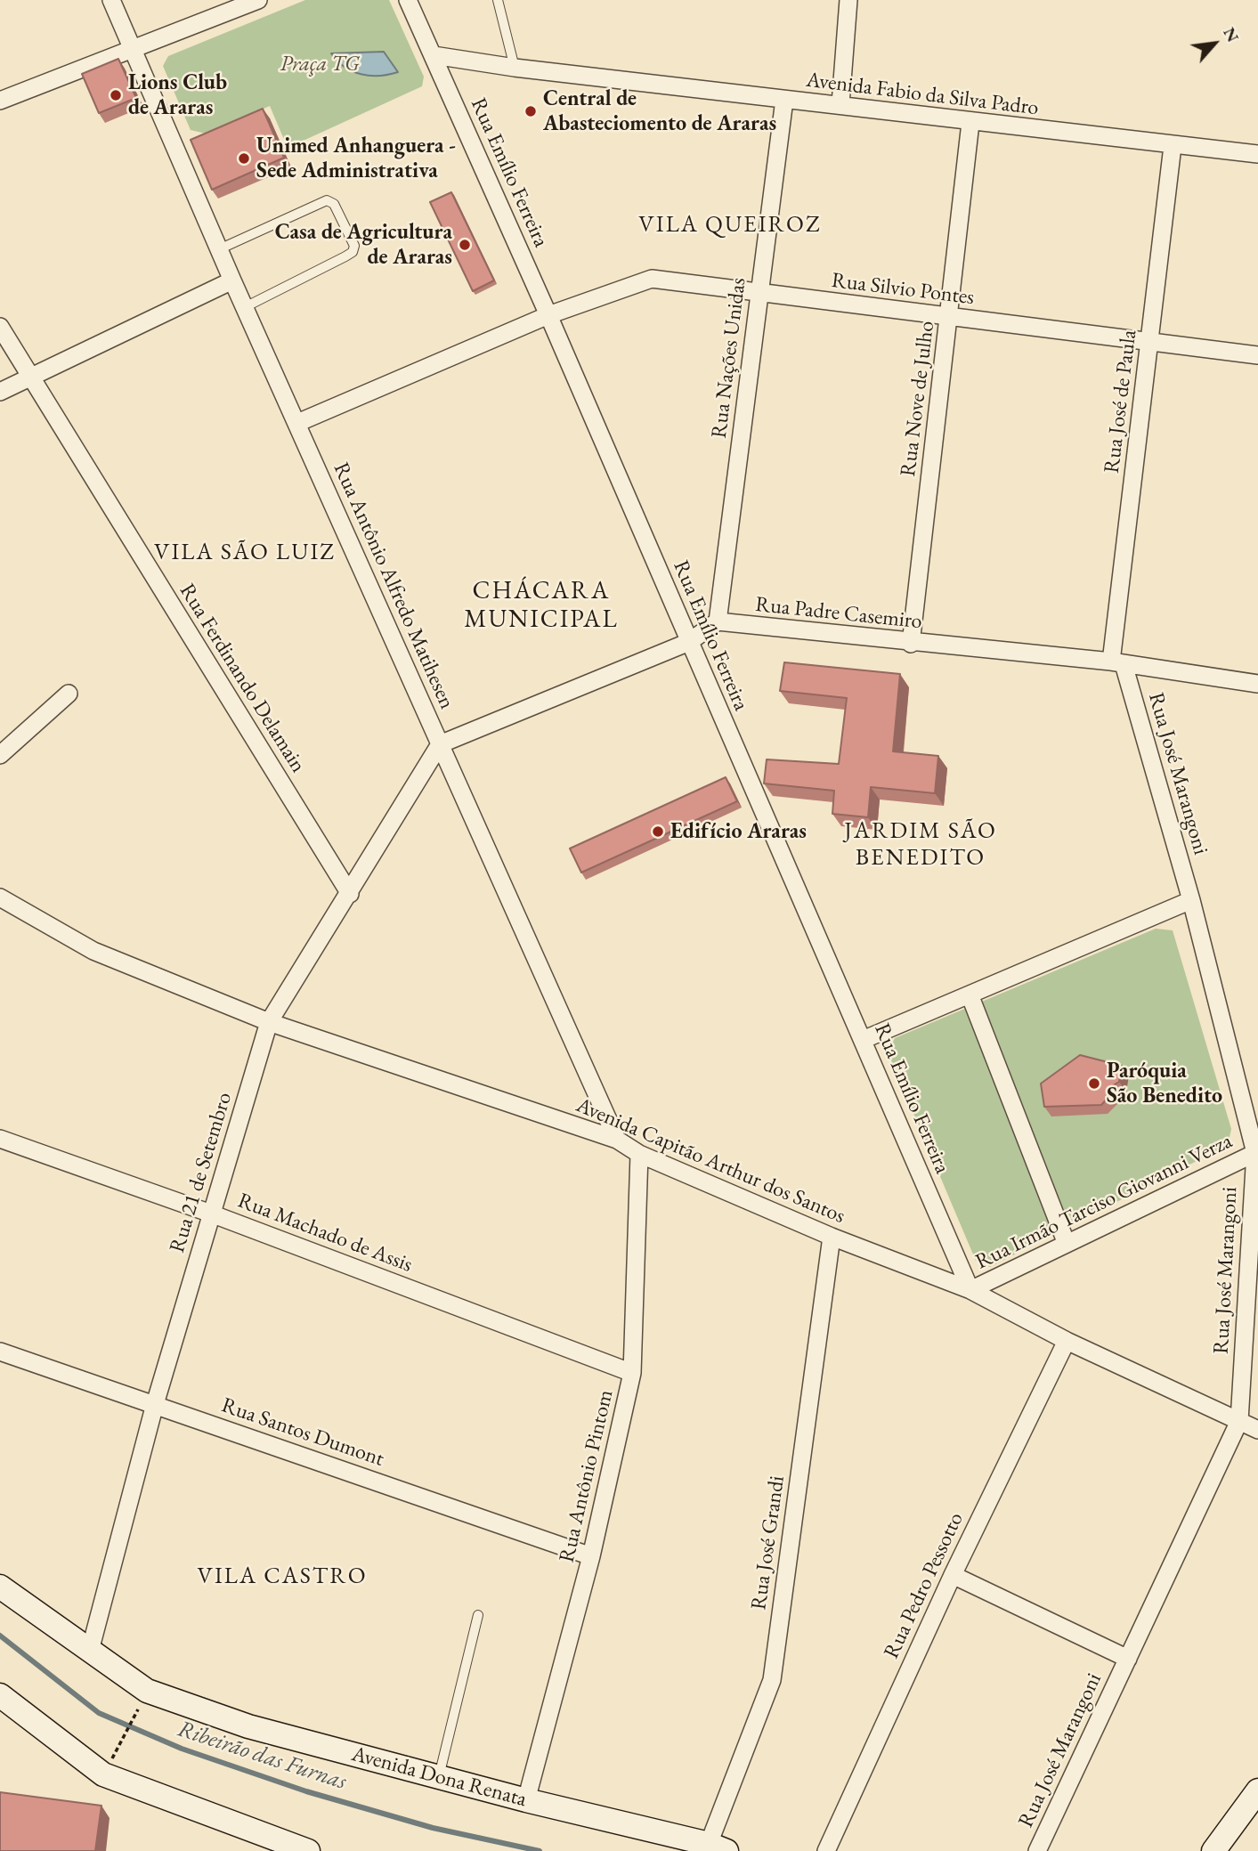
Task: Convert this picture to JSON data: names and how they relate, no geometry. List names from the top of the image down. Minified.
{"streets":{"main road":["Avenida Dona Renata"],"street":["Avenida Fabio da Silva Padro","Rua Emílio Ferreira","Rua Silvio Pontes","Rua Nações Unidas","Rua Nove de Julho","Rua José de Paula","Rua Antônio Alfredo Matihesen","Rua Padre Casemiro","Rua Ferdinando Delamain","Rua José Marangoni","Avenida Capitão Arthur dos Santos","Rua 21 de Setembro","Rua Irmão Tarciso Giovanni Verza","Rua Machado de Assis","Rua Santos Dumont","Rua Antônio Pintom","Rua José Grandi","Rua Pedro Pessotto"]},"crossings":[["Avenida Fabio da Silva Padro","Rua Emílio Ferreira"],["Avenida Fabio da Silva Padro","Rua Nações Unidas"],["Avenida Fabio da Silva Padro","Rua Nove de Julho"],["Avenida Fabio da Silva Padro","Rua José de Paula"],["Rua Emílio Ferreira","Rua Silvio Pontes"],["Rua Emílio Ferreira","Avenida Capitão Arthur dos Santos"],["Rua Emílio Ferreira","Rua Irmão Tarciso Giovanni Verza"],["Rua Silvio Pontes","Rua Nações Unidas"],["Rua Silvio Pontes","Rua Nove de Julho"],["Rua Silvio Pontes","Rua José de Paula"],["Rua Silvio Pontes","Rua Antônio Alfredo Matihesen"],["Rua Nações Unidas","Rua Padre Casemiro"],["Rua Nove de Julho","Rua Padre Casemiro"],["Rua José de Paula","Rua Padre Casemiro"],["Rua José de Paula","Rua José Marangoni"],["Rua Antônio Alfredo Matihesen","Avenida Capitão Arthur dos Santos"],["Rua Antônio Alfredo Matihesen","Rua 21 de Setembro"],["Rua Padre Casemiro","Rua José Marangoni"],["Rua Ferdinando Delamain","Rua 21 de Setembro"],["Rua José Marangoni","Avenida Capitão Arthur dos Santos"],["Rua José Marangoni","Rua Irmão Tarciso Giovanni Verza"],["Avenida Capitão Arthur dos Santos","Rua 21 de Setembro"],["Avenida Capitão Arthur dos Santos","Rua Irmão Tarciso Giovanni Verza"],["Avenida Capitão Arthur dos Santos","Rua Antônio Pintom"],["Avenida Capitão Arthur dos Santos","Rua José Grandi"],["Avenida Capitão Arthur dos Santos","Rua Pedro Pessotto"],["Rua 21 de Setembro","Rua Machado de Assis"],["Rua 21 de Setembro","Rua Santos Dumont"],["Rua 21 de Setembro","Avenida Dona Renata"],["Rua Machado de Assis","Rua Antônio Pintom"],["Rua Santos Dumont","Rua Antônio Pintom"],["Rua Antônio Pintom","Avenida Dona Renata"],["Rua José Grandi","Avenida Dona Renata"]],"districts":["VILA QUEIROZ","VILA SÃO LUIZ","CHÁCARA MUNICIPAL","JARDIM SÃO BENEDITO","VILA CASTRO"],"water":["Ribeirão das Furnas"],"parks":["Praça TG"],"places":["Lions Club de Araras","Central de Abasteciomento de Araras","Unimed Anhanguera - Sede Administrativa","Casa de Agricultura de Araras","Edifício Araras","Paróquia São Benedito"],"north":"top right"}
